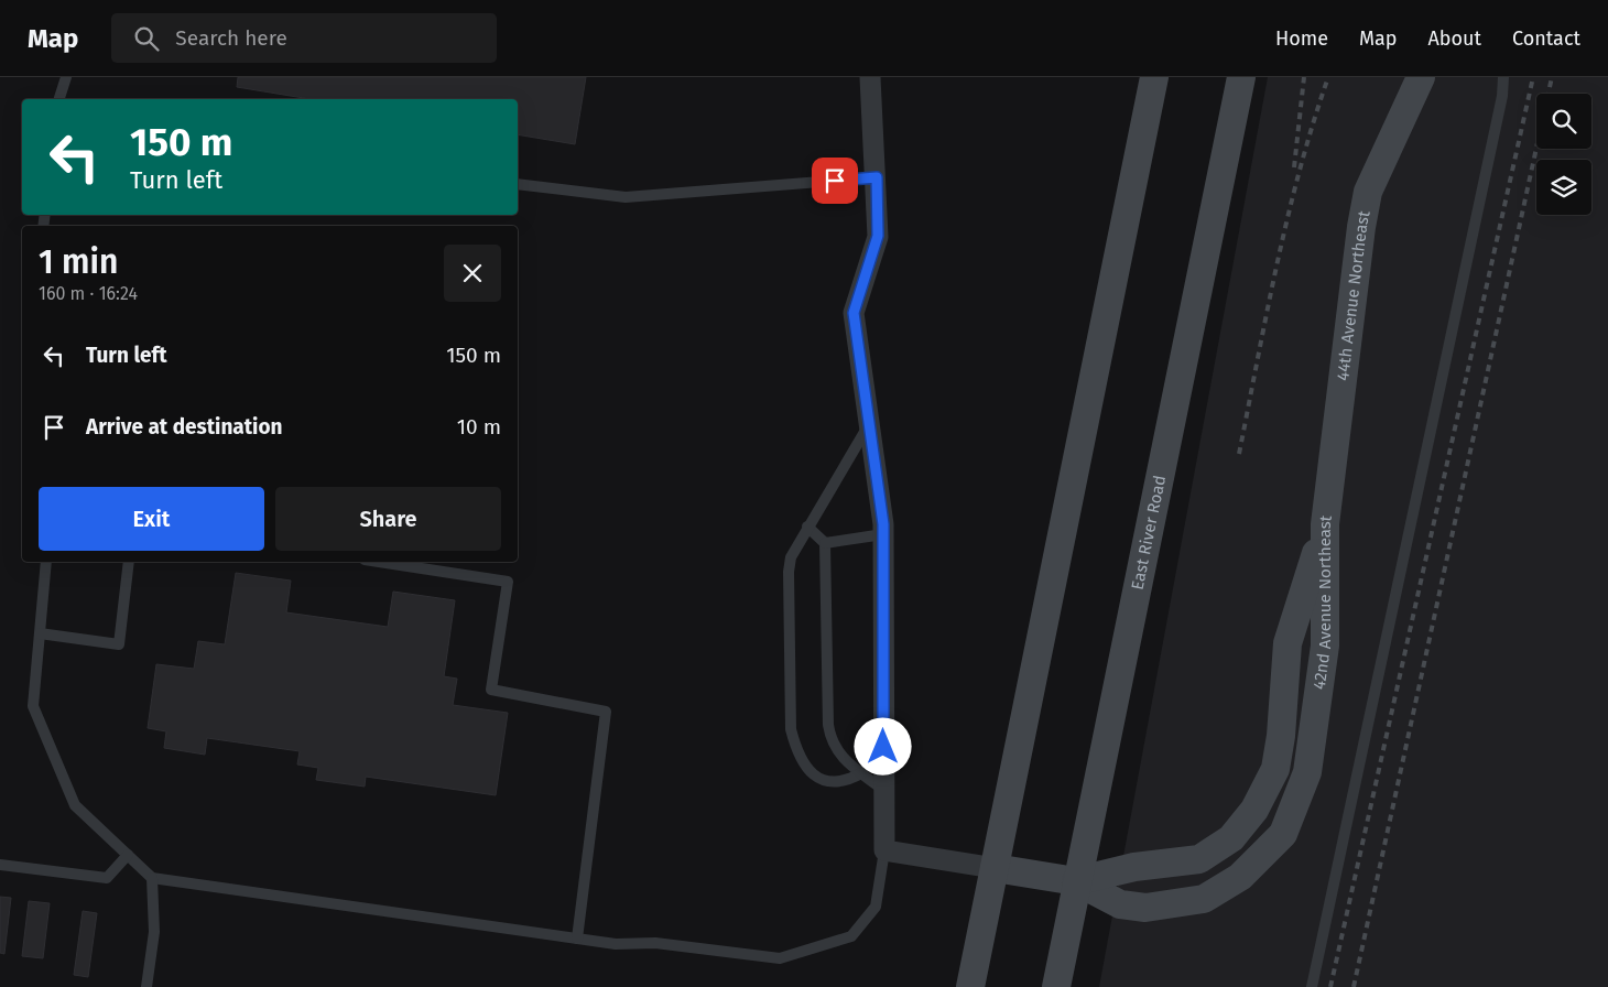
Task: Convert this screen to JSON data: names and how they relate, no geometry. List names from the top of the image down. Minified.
{"streets":{"street":["44th Avenue Northeast","East River Road","42nd Avenue Northeast"]},"crossings":[["44th Avenue Northeast","42nd Avenue Northeast"],["East River Road","42nd Avenue Northeast"]],"page":{"header":"Map","search":"Search here","nav":["Home","Map","About","Contact"],"turn":["150 m","Turn left"],"heading":["1 min","160 m · 16:24"],"list":[{"name":"Turn left","value":"150 m"},{"name":"Arrive at destination","value":"10 m"}],"buttons":["Exit","Share"]}}
